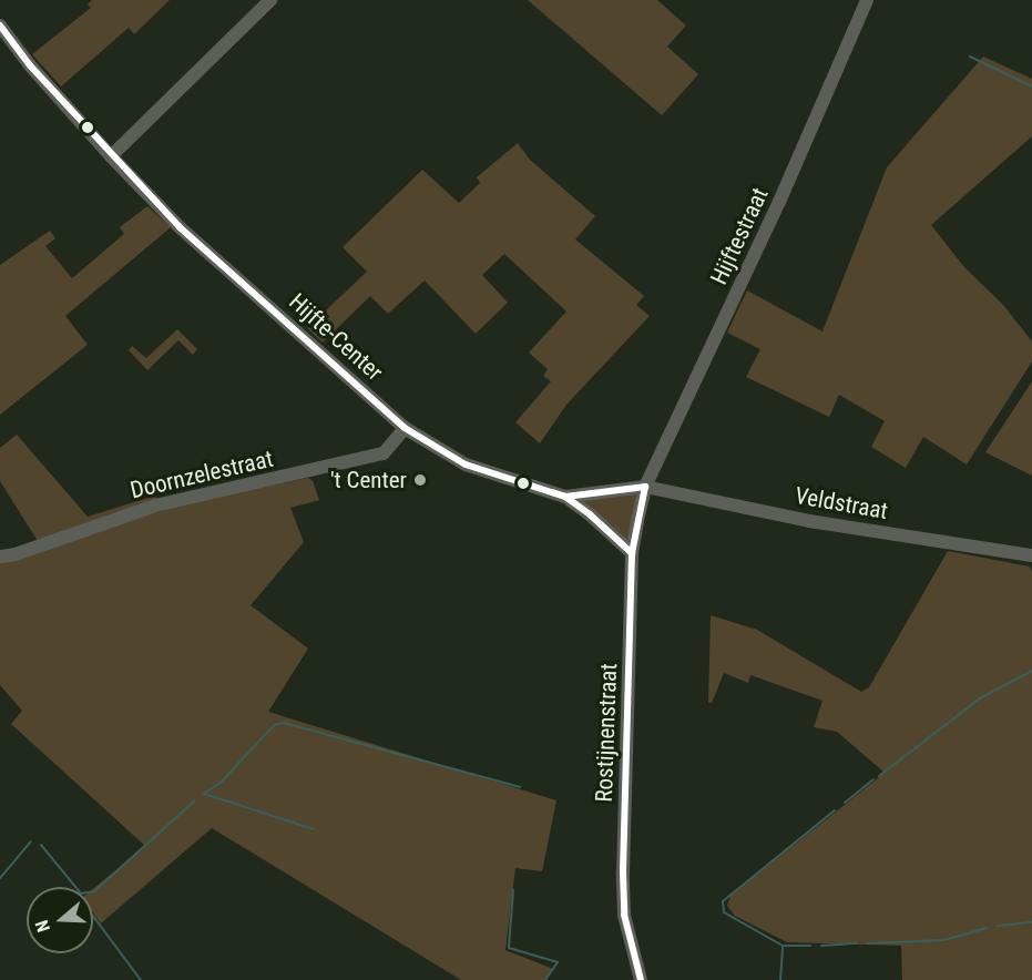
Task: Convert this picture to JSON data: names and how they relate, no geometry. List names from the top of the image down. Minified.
{"streets":{"street":["Hijftestraat","Hijfte-Center","Doornzelestraat","Veldstraat","Rostijnenstraat"]},"crossings":[["Hijftestraat","Hijfte-Center"],["Hijftestraat","Veldstraat"],["Hijftestraat","Rostijnenstraat"],["Hijfte-Center","Doornzelestraat"],["Hijfte-Center","Veldstraat"],["Hijfte-Center","Rostijnenstraat"],["Veldstraat","Rostijnenstraat"]],"places":["'t Center"],"north":"left"}
